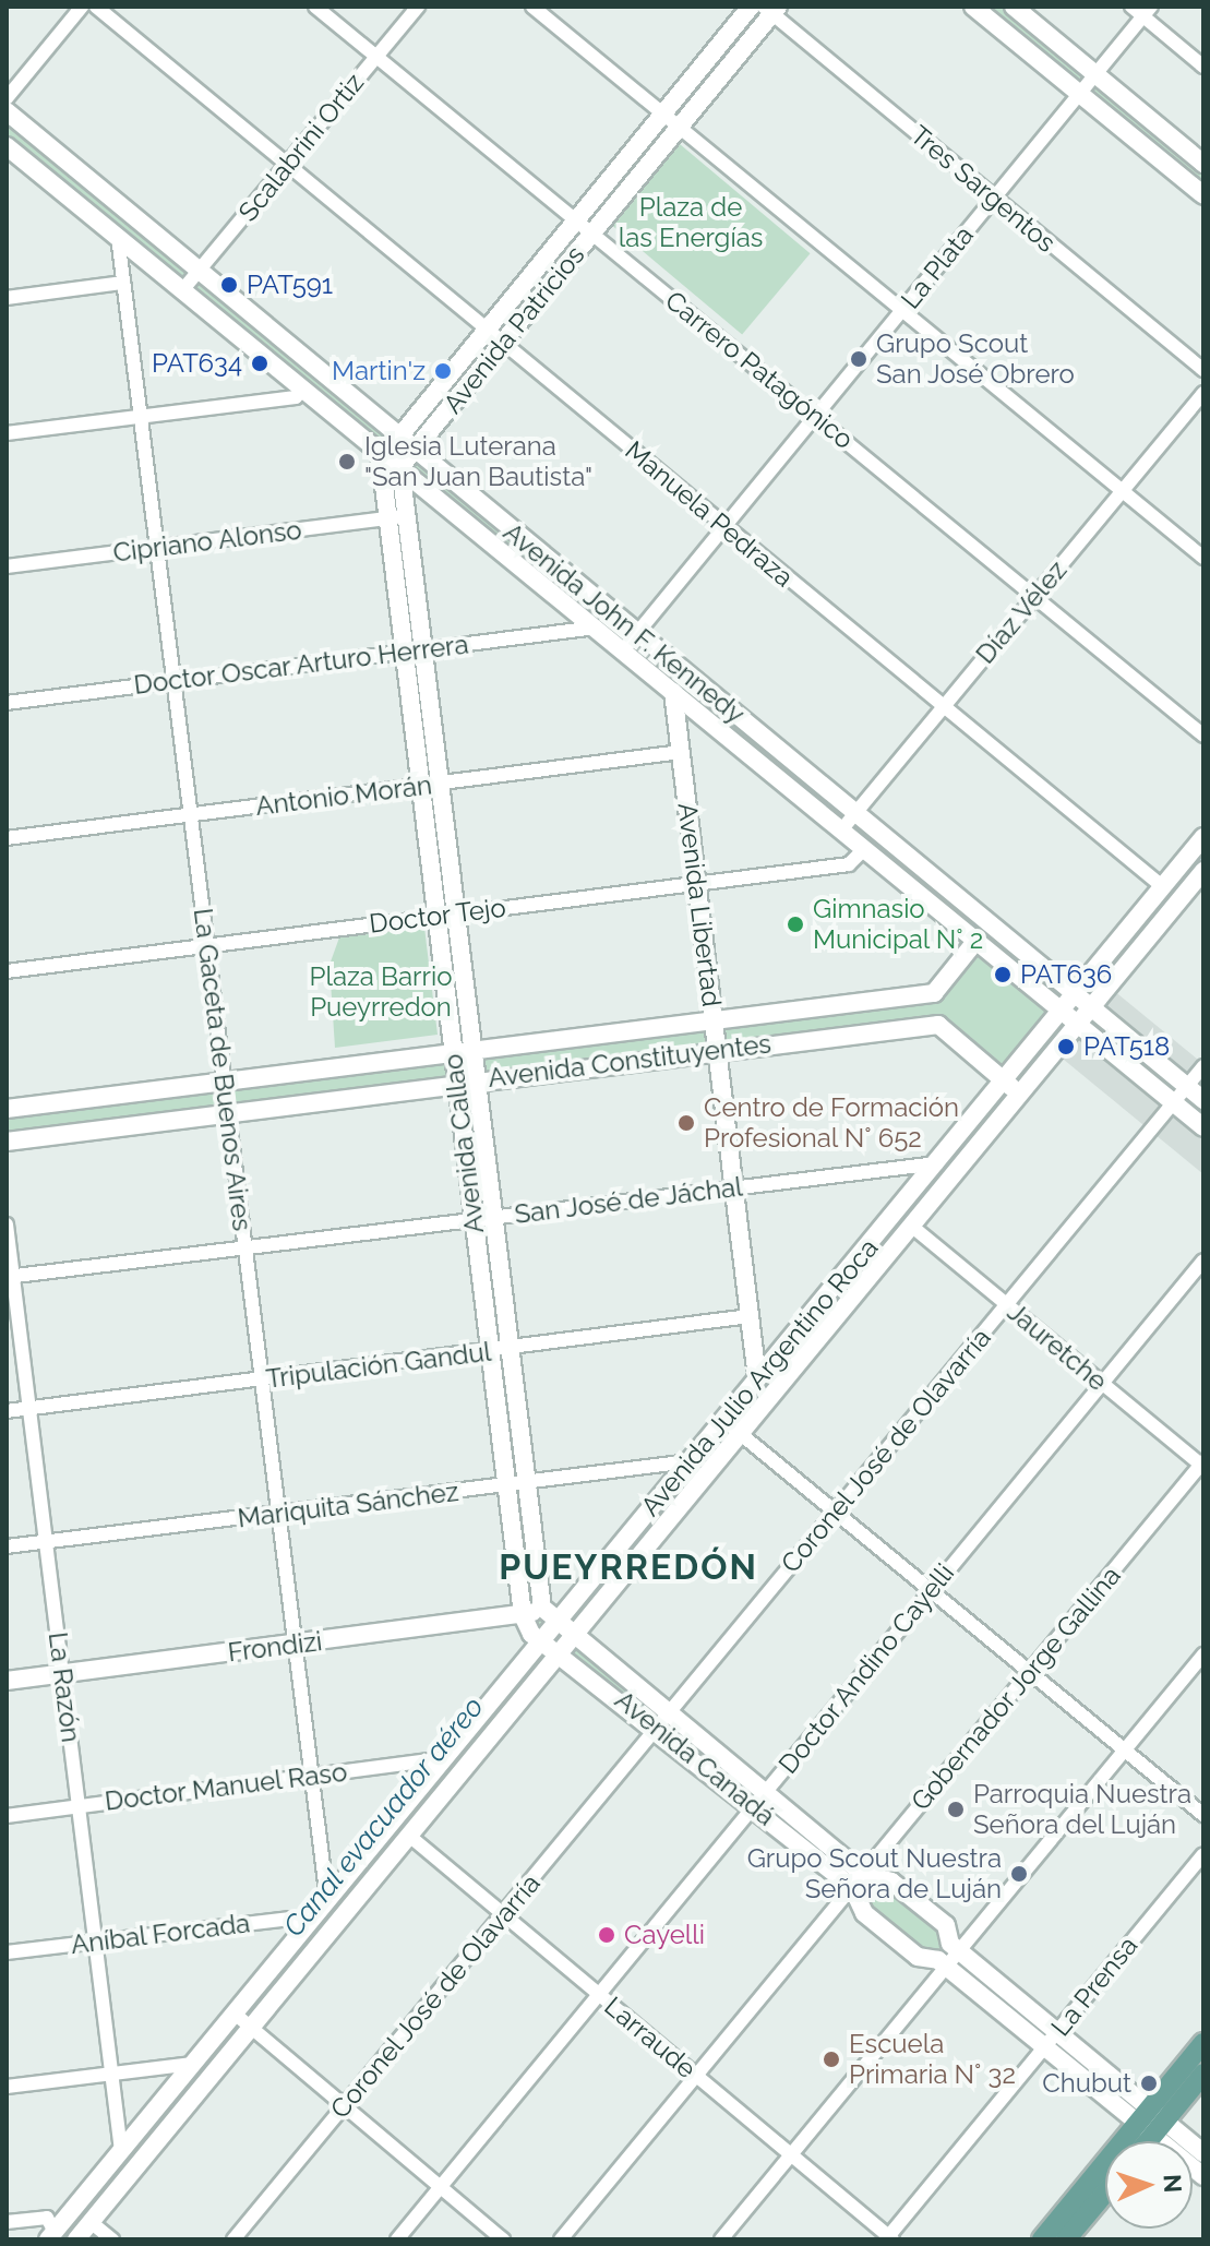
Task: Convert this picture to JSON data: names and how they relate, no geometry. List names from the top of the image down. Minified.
{"streets":{"main road":["Avenida Patricios","Avenida John F. Kennedy","Avenida Libertad","Avenida Constituyentes","Avenida Callao","Avenida Julio Argentino Roca","Frondizi","Avenida Canadá"],"street":["Scalabrini Ortiz","Tres Sargentos","La Plata","Carrero Patagónico","Manuela Pedraza","Cipriano Alonso","Díaz Vélez","Doctor Oscar Arturo Herrera","Antonio Morán","Doctor Tejo","La Gaceta de Buenos Aires","San José de Jáchal","Jauretche","Tripulación Gandul","Coronel José de Olavarría","Mariquita Sánchez","Doctor Andino Cayelli","La Razón","Gobernador Jorge Gallina","Doctor Manuel Raso","Aníbal Forcada","La Prensa","Larraude"]},"crossings":[["Scalabrini Ortiz","Carrero Patagónico"],["Scalabrini Ortiz","Manuela Pedraza"],["Scalabrini Ortiz","Avenida John F. Kennedy"],["Tres Sargentos","La Plata"],["Tres Sargentos","Avenida Patricios"],["La Plata","Carrero Patagónico"],["La Plata","Manuela Pedraza"],["La Plata","Avenida John F. Kennedy"],["Avenida Patricios","Carrero Patagónico"],["Avenida Patricios","Manuela Pedraza"],["Avenida Patricios","Avenida John F. Kennedy"],["Carrero Patagónico","Díaz Vélez"],["Manuela Pedraza","Díaz Vélez"],["Manuela Pedraza","Avenida Julio Argentino Roca"],["Cipriano Alonso","La Gaceta de Buenos Aires"],["Cipriano Alonso","Avenida Callao"],["Díaz Vélez","Avenida John F. Kennedy"],["Avenida John F. Kennedy","Doctor Oscar Arturo Herrera"],["Avenida John F. Kennedy","Avenida Libertad"],["Avenida John F. Kennedy","Doctor Tejo"],["Avenida John F. Kennedy","La Gaceta de Buenos Aires"],["Avenida John F. Kennedy","Avenida Callao"],["Avenida John F. Kennedy","Avenida Julio Argentino Roca"],["Avenida John F. Kennedy","Coronel José de Olavarría"],["Doctor Oscar Arturo Herrera","La Gaceta de Buenos Aires"],["Doctor Oscar Arturo Herrera","Avenida Callao"],["Antonio Morán","Avenida Libertad"],["Antonio Morán","La Gaceta de Buenos Aires"],["Antonio Morán","Avenida Callao"],["Avenida Libertad","Doctor Tejo"],["Avenida Libertad","Avenida Constituyentes"],["Avenida Libertad","San José de Jáchal"],["Avenida Libertad","Tripulación Gandul"],["Avenida Libertad","Avenida Julio Argentino Roca"],["Doctor Tejo","La Gaceta de Buenos Aires"],["Doctor Tejo","Avenida Callao"],["Avenida Constituyentes","La Gaceta de Buenos Aires"],["Avenida Constituyentes","Avenida Callao"],["La Gaceta de Buenos Aires","San José de Jáchal"],["La Gaceta de Buenos Aires","Tripulación Gandul"],["La Gaceta de Buenos Aires","Avenida Julio Argentino Roca"],["La Gaceta de Buenos Aires","Mariquita Sánchez"],["La Gaceta de Buenos Aires","Frondizi"],["La Gaceta de Buenos Aires","Doctor Manuel Raso"],["Avenida Callao","San José de Jáchal"],["Avenida Callao","Tripulación Gandul"],["Avenida Callao","Mariquita Sánchez"],["Avenida Callao","Frondizi"],["San José de Jáchal","Avenida Julio Argentino Roca"],["San José de Jáchal","La Razón"],["Jauretche","Avenida Julio Argentino Roca"],["Jauretche","Coronel José de Olavarría"],["Jauretche","Doctor Andino Cayelli"],["Jauretche","Gobernador Jorge Gallina"],["Tripulación Gandul","La Razón"],["Avenida Julio Argentino Roca","Mariquita Sánchez"],["Avenida Julio Argentino Roca","La Razón"],["Avenida Julio Argentino Roca","Avenida Canadá"],["Avenida Julio Argentino Roca","Doctor Manuel Raso"],["Avenida Julio Argentino Roca","Aníbal Forcada"],["Avenida Julio Argentino Roca","Larraude"],["Coronel José de Olavarría","Avenida Canadá"],["Coronel José de Olavarría","Larraude"],["Mariquita Sánchez","La Razón"],["Frondizi","La Razón"],["Doctor Andino Cayelli","Avenida Canadá"],["Doctor Andino Cayelli","Larraude"],["La Razón","Doctor Manuel Raso"],["La Razón","Aníbal Forcada"],["Gobernador Jorge Gallina","Avenida Canadá"],["Gobernador Jorge Gallina","Larraude"],["Avenida Canadá","La Prensa"],["La Prensa","Larraude"]],"districts":["PUEYRREDÓN"],"water":["Canal evacuador aéreo"],"parks":["Plaza de las Energías","Plaza Barrio Pueyrredon"],"places":["PAT591","Grupo Scout San José Obrero","PAT634","Martin'z","Iglesia Luterana \"San Juan Bautista\"","Gimnasio Municipal N° 2","PAT636","PAT518","Centro de Formación Profesional N° 652","Parroquia Nuestra Señora del Luján","Grupo Scout Nuestra Señora de Luján","Cayelli","Escuela Primaria N° 32","Chubut"],"north":"right"}
